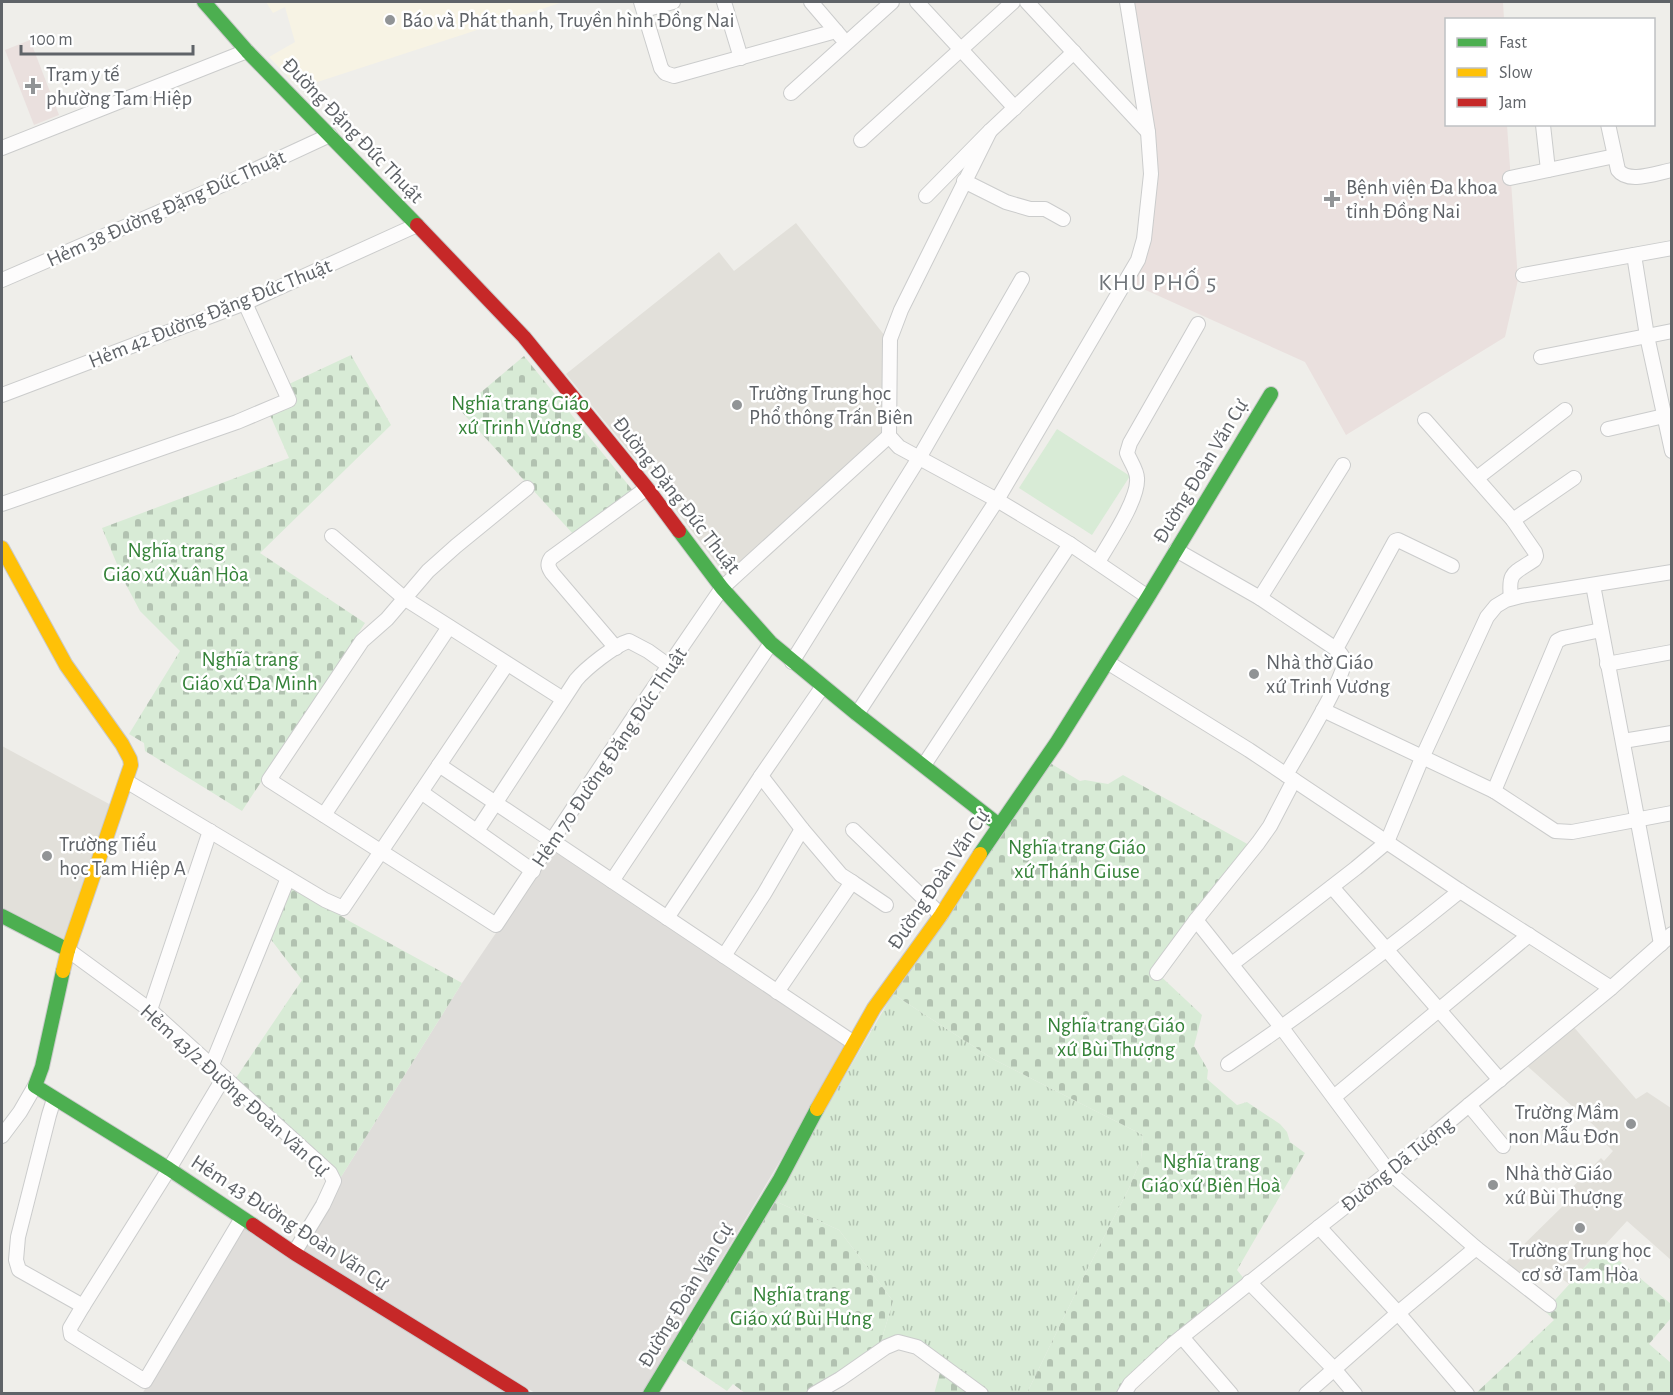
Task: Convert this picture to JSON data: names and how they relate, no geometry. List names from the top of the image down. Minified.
{"streets":{"street":["Đường Đặng Đức Thuật","Hẻm 38 Đường Đặng Đức Thuật","Hẻm 42 Đường Đặng Đức Thuật","Đường Đoàn Văn Cự","Hẻm 70 Đường Đặng Đức Thuật","Hẻm 43/2 Đường Đoàn Văn Cự","Đường Dã Tượng","Hẻm 43 Đường Đoàn Văn Cự"]},"crossings":[["Đường Đặng Đức Thuật","Hẻm 38 Đường Đặng Đức Thuật"],["Đường Đặng Đức Thuật","Hẻm 42 Đường Đặng Đức Thuật"],["Đường Đặng Đức Thuật","Đường Đoàn Văn Cự"],["Đường Đặng Đức Thuật","Hẻm 70 Đường Đặng Đức Thuật"],["Hẻm 43/2 Đường Đoàn Văn Cự","Hẻm 43 Đường Đoàn Văn Cự"]],"districts":["KHU PHỐ 5"],"parks":["Nghĩa trang Giáo xứ Trinh Vương","Nghĩa trang Giáo xứ Xuân Hòa","Nghĩa trang Giáo xứ Đa Minh","Nghĩa trang Giáo xứ Thánh Giuse","Nghĩa trang Giáo xứ Bùi Thượng","Nghĩa trang Giáo xứ Biên Hoà","Nghĩa trang Giáo xứ Bùi Hưng"],"places":{"other":["Báo và Phát thanh, Truyền hình Đồng Nai","Trường Trung học Phổ thông Trấn Biên","Nhà thờ Giáo xứ Trinh Vương","Trường Tiểu học Tam Hiệp A","Trường Mầm non Mẫu Đơn","Nhà thờ Giáo xứ Bùi Thượng","Trường Trung học cơ sở Tam Hòa"],"health":["Trạm y tế phường Tam Hiệp","Bệnh viện Đa khoa tỉnh Đồng Nai"]},"legend":["Fast","Slow","Jam"],"scale_bar":"100 m"}
